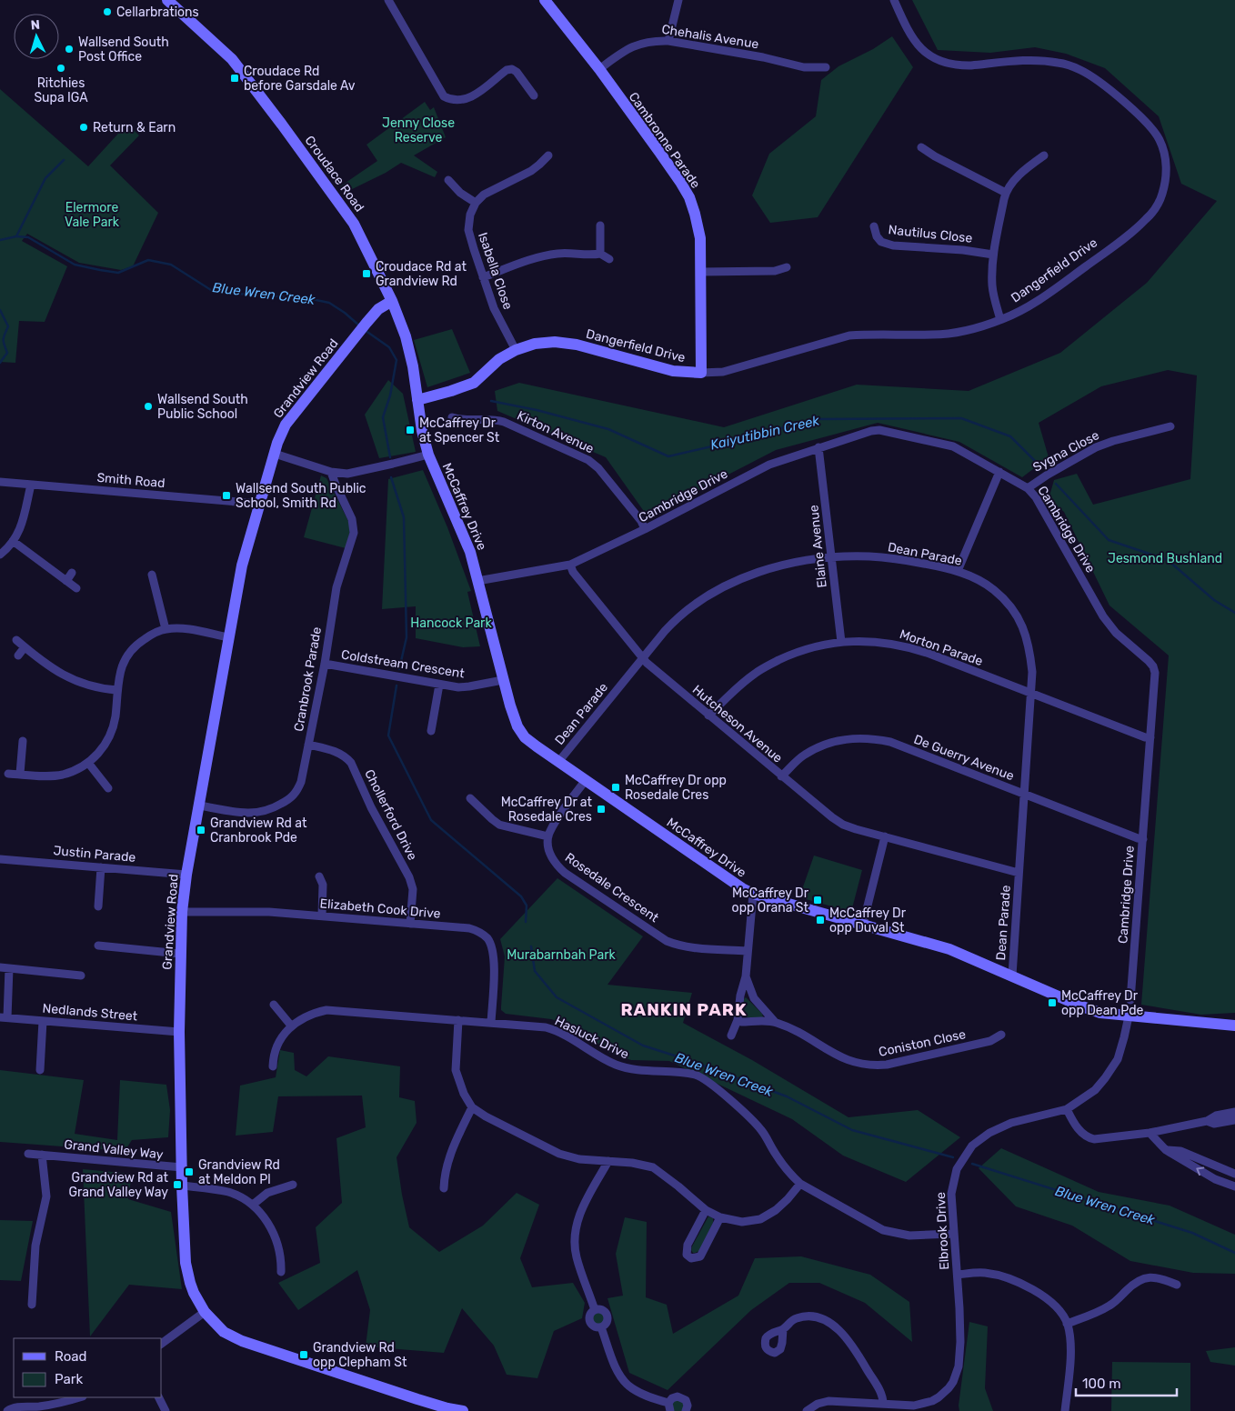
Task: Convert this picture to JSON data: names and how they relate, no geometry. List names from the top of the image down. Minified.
{"streets":{"street":["Chehalis Avenue","Cambronne Parade","Croudace Road","Nautilus Close","Dangerfield Drive","Isabella Close","Grandview Road","Kirton Avenue","Sygna Close","Smith Road","Cambridge Drive","McCaffrey Drive","Elaine Avenue","Dean Parade","Morton Parade","Coldstream Crescent","Cranbrook Parade","Hutcheson Avenue","De Guerry Avenue","Chollerford Drive","Justin Parade","Rosedale Crescent","Elizabeth Cook Drive","Nedlands Street","Hasluck Drive","Coniston Close","Grand Valley Way","Elbrook Drive"]},"crossings":[["Chehalis Avenue","Cambronne Parade"],["Cambronne Parade","Dangerfield Drive"],["Croudace Road","Dangerfield Drive"],["Croudace Road","Grandview Road"],["Croudace Road","McCaffrey Drive"],["Dangerfield Drive","Isabella Close"],["Dangerfield Drive","McCaffrey Drive"],["Grandview Road","Smith Road"],["Grandview Road","Cranbrook Parade"],["Grandview Road","Justin Parade"],["Grandview Road","Elizabeth Cook Drive"],["Grandview Road","Nedlands Street"],["Grandview Road","Grand Valley Way"],["Kirton Avenue","Cambridge Drive"],["Sygna Close","Cambridge Drive"],["Cambridge Drive","Elaine Avenue"],["Cambridge Drive","Morton Parade"],["Cambridge Drive","Hutcheson Avenue"],["Cambridge Drive","De Guerry Avenue"],["McCaffrey Drive","Dean Parade"],["McCaffrey Drive","Coldstream Crescent"],["McCaffrey Drive","Coniston Close"],["McCaffrey Drive","Elbrook Drive"],["Elaine Avenue","Dean Parade"],["Elaine Avenue","Morton Parade"],["Dean Parade","Morton Parade"],["Dean Parade","Hutcheson Avenue"],["Dean Parade","De Guerry Avenue"],["Morton Parade","Hutcheson Avenue"],["Coldstream Crescent","Cranbrook Parade"],["Cranbrook Parade","Chollerford Drive"],["Hutcheson Avenue","De Guerry Avenue"],["Chollerford Drive","Elizabeth Cook Drive"],["Rosedale Crescent","Coniston Close"],["Elizabeth Cook Drive","Hasluck Drive"],["Hasluck Drive","Elbrook Drive"]],"districts":["RANKIN PARK"],"water":["Blue Wren Creek","Kaiyutibbin Creek"],"parks":["Jenny Close Reserve","Elermore Vale Park","Jesmond Bushland","Hancock Park","Murabarnbah Park"],"places":{"other":["Cellarbrations","Wallsend South Post Office","Ritchies Supa IGA","Return & Earn","Wallsend South Public School"],"transit":["Croudace Rd before Garsdale Av","Croudace Rd at Grandview Rd","McCaffrey Dr at Spencer St","Wallsend South Public School, Smith Rd","McCaffrey Dr opp Rosedale Cres","McCaffrey Dr at Rosedale Cres","Grandview Rd at Cranbrook Pde","McCaffrey Dr opp Orana St","McCaffrey Dr opp Duval St","McCaffrey Dr opp Dean Pde","Grandview Rd at Meldon Pl","Grandview Rd at Grand Valley Way","Grandview Rd opp Clepham St"]},"legend":["Road","Park"],"scale_bar":"100 m","north":"top"}
